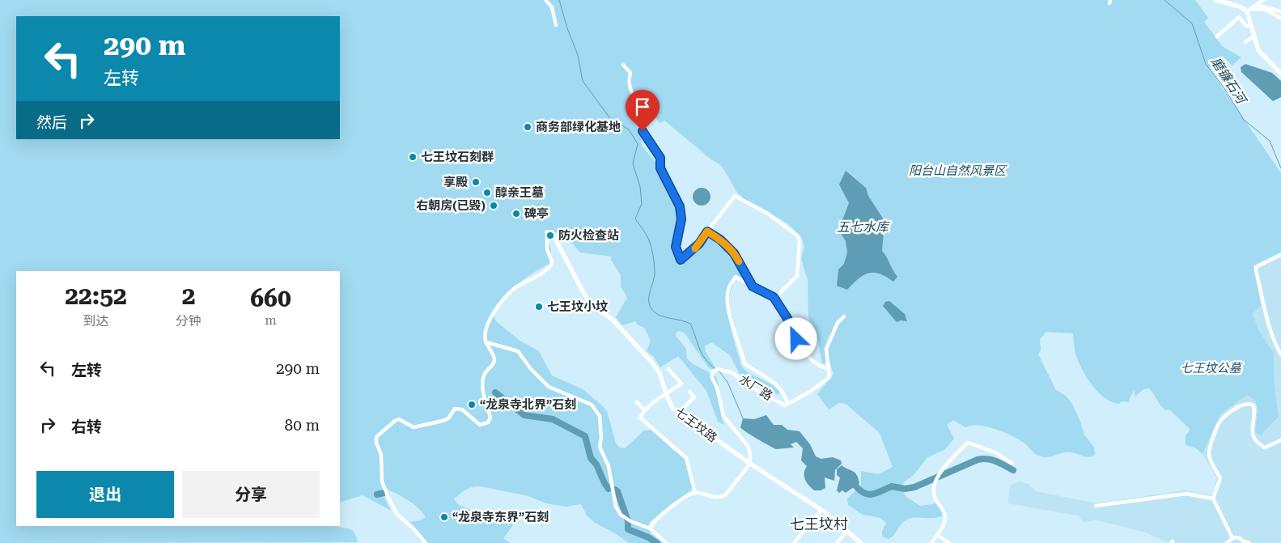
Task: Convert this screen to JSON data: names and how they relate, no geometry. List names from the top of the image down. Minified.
{"streets":{"street":["水厂路","七王坟路"]},"crossings":[["水厂路","七王坟路"]],"districts":["七王坟村"],"water":["磨镰石河","五七水库"],"parks":["阳台山自然风景区","七王坟公墓"],"places":["商务部绿化基地","七王坟石刻群","享殿","醇亲王墓","右朝房(已毁)","碑亭","防火检查站","七王坟小坟","“龙泉寺北界”石刻","“龙泉寺东界”石刻"],"page":{"turn":["290 m","左转"],"then":"然后","eta":["22:52","到达","2","分钟","660","m"],"list":[{"name":"左转","value":"290 m"},{"name":"右转","value":"80 m"}],"buttons":["退出","分享"]}}
